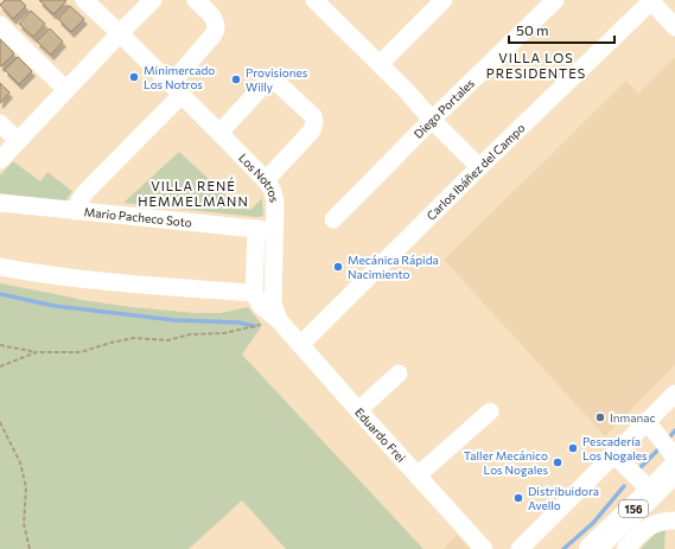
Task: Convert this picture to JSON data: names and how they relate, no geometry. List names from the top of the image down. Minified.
{"streets":{"highway":["156"],"street":["Diego Portales","Carlos Ibáñez del Campo","Los Notros","Mario Pacheco Soto","Eduardo Frei"]},"crossings":[["Carlos Ibáñez del Campo","Eduardo Frei"],["Los Notros","Mario Pacheco Soto"],["Los Notros","Eduardo Frei"]],"districts":["VILLA LOS PRESIDENTES","VILLA RENÉ HEMMELMANN"],"places":["Minimercado Los Notros","Provisiones Willy","Mecánica Rápida Nacimiento","Inmanac","Pescadería Los Nogales","Taller Mecánico Los Nogales","Distribuidora Avello"],"scale_bar":"50 m"}
